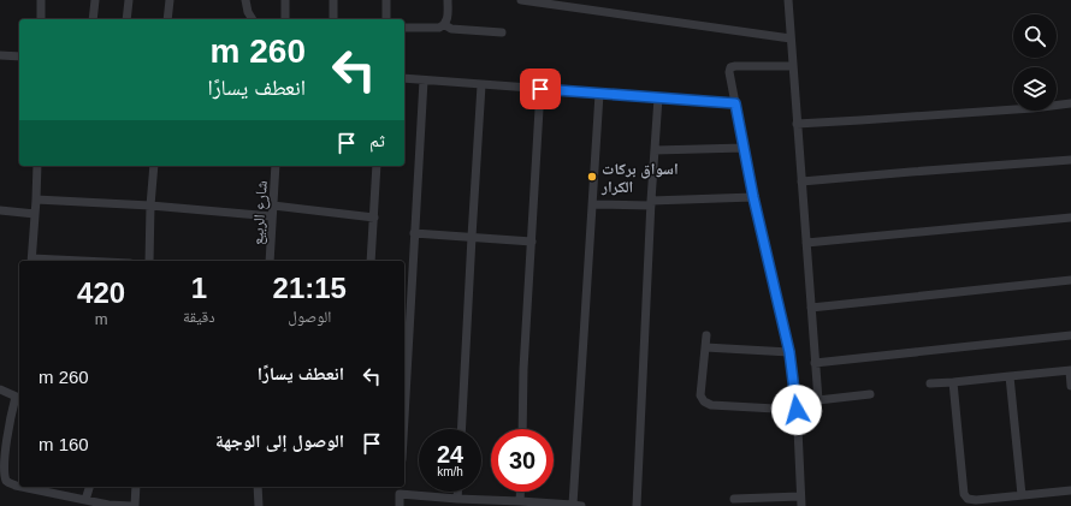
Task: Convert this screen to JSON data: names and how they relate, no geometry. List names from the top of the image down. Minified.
{"streets":{"street":["شارع الربيع"]},"places":["اسواق بركات الكرار"],"page":{"turn":["260 m","انعطف يسارًا"],"then":"ثم","eta":["21:15","الوصول","1","دقيقة","420","m"],"list":[{"name":"انعطف يسارًا","value":"260 m"},{"name":"الوصول إلى الوجهة","value":"160 m"}],"speed":"24 km/h","limit":"30"}}
